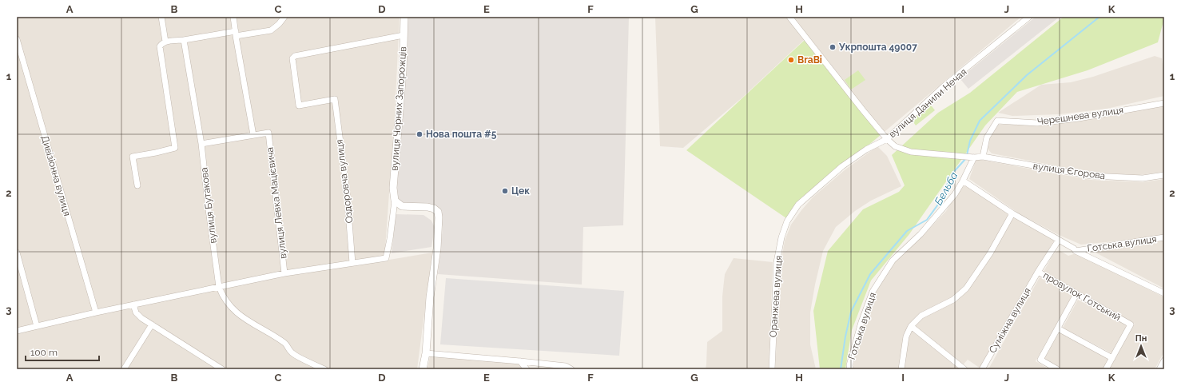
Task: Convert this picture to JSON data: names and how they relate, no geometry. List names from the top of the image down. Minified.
{"streets":{"street":["вулиця Данили Нечая","вулиця Чорних Запорожців","Черешнева вулиця","вулиця Єгорова","Дивізіонна вулиця","Оздоровча вулиця","вулиця Левка Мацієвича","вулиця Бутакова","Готська вулиця","Оранжева вулиця","провулок Готський","Суміжна вулиця"]},"crossings":[["вулиця Данили Нечая","вулиця Єгорова"],["вулиця Данили Нечая","Оранжева вулиця"],["вулиця Чорних Запорожців","Оздоровча вулиця"],["Черешнева вулиця","вулиця Єгорова"],["вулиця Єгорова","Готська вулиця"],["вулиця Єгорова","Оранжева вулиця"],["Готська вулиця","Суміжна вулиця"],["провулок Готський","Суміжна вулиця"]],"water":["Бельба"],"places":["Укрпошта 49007","BraBi","Нова пошта #5","Цек"],"scale_bar":"100 m","north":"top","grid":{"columns":["A","B","C","D","E","F","G","H","I","J","K"],"rows":["1","2","3"]}}
